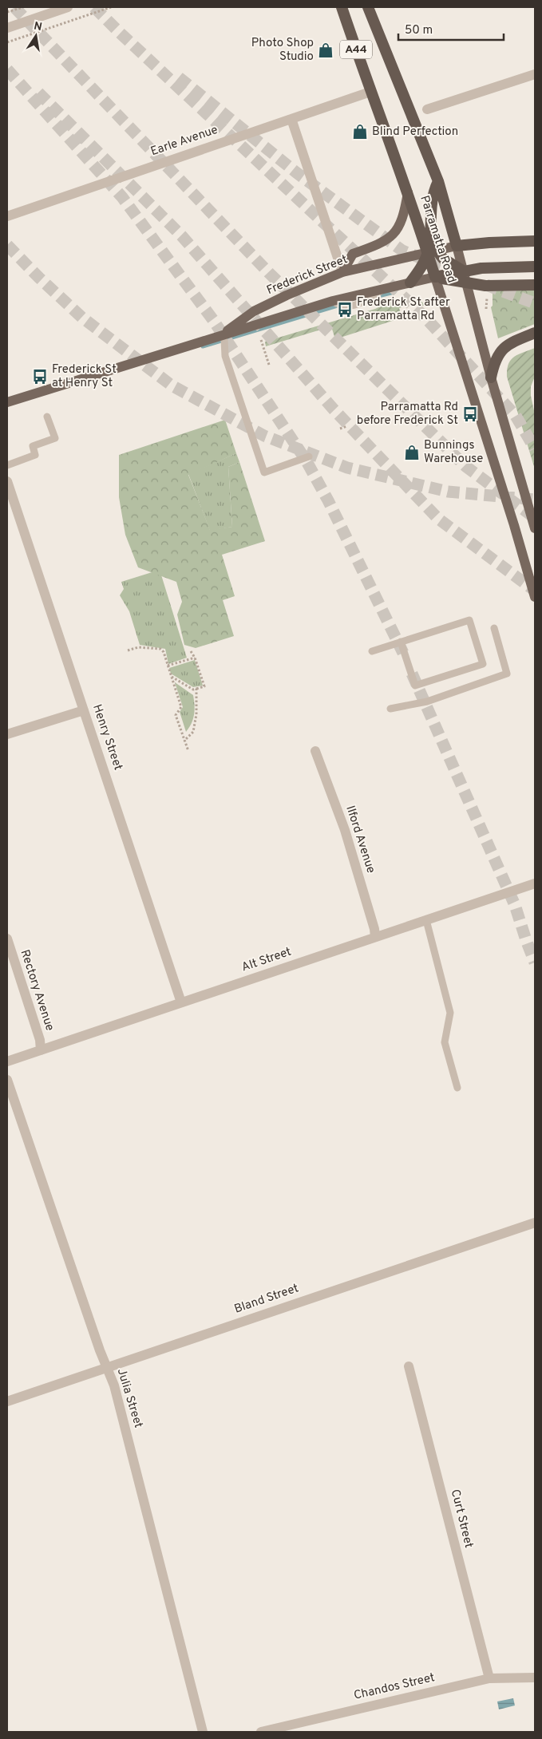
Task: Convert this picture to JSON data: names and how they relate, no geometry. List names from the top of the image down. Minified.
{"streets":{"highway":["A44","Parramatta Road"],"main road":["Frederick Street"],"street":["Earle Avenue","Henry Street","Ilford Avenue","Alt Street","Rectory Avenue","Bland Street","Julia Street","Curt Street","Chandos Street"]},"crossings":[["Earle Avenue","Parramatta Road"],["Parramatta Road","Frederick Street"],["Henry Street","Alt Street"],["Ilford Avenue","Alt Street"],["Alt Street","Rectory Avenue"],["Bland Street","Julia Street"],["Curt Street","Chandos Street"]],"places":{"shop":["Photo Shop Studio","Blind Perfection","Bunnings Warehouse"],"bus stop":["Frederick St after Parramatta Rd","Frederick St at Henry St","Parramatta Rd before Frederick St"]},"scale_bar":"50 m","north":"top"}
